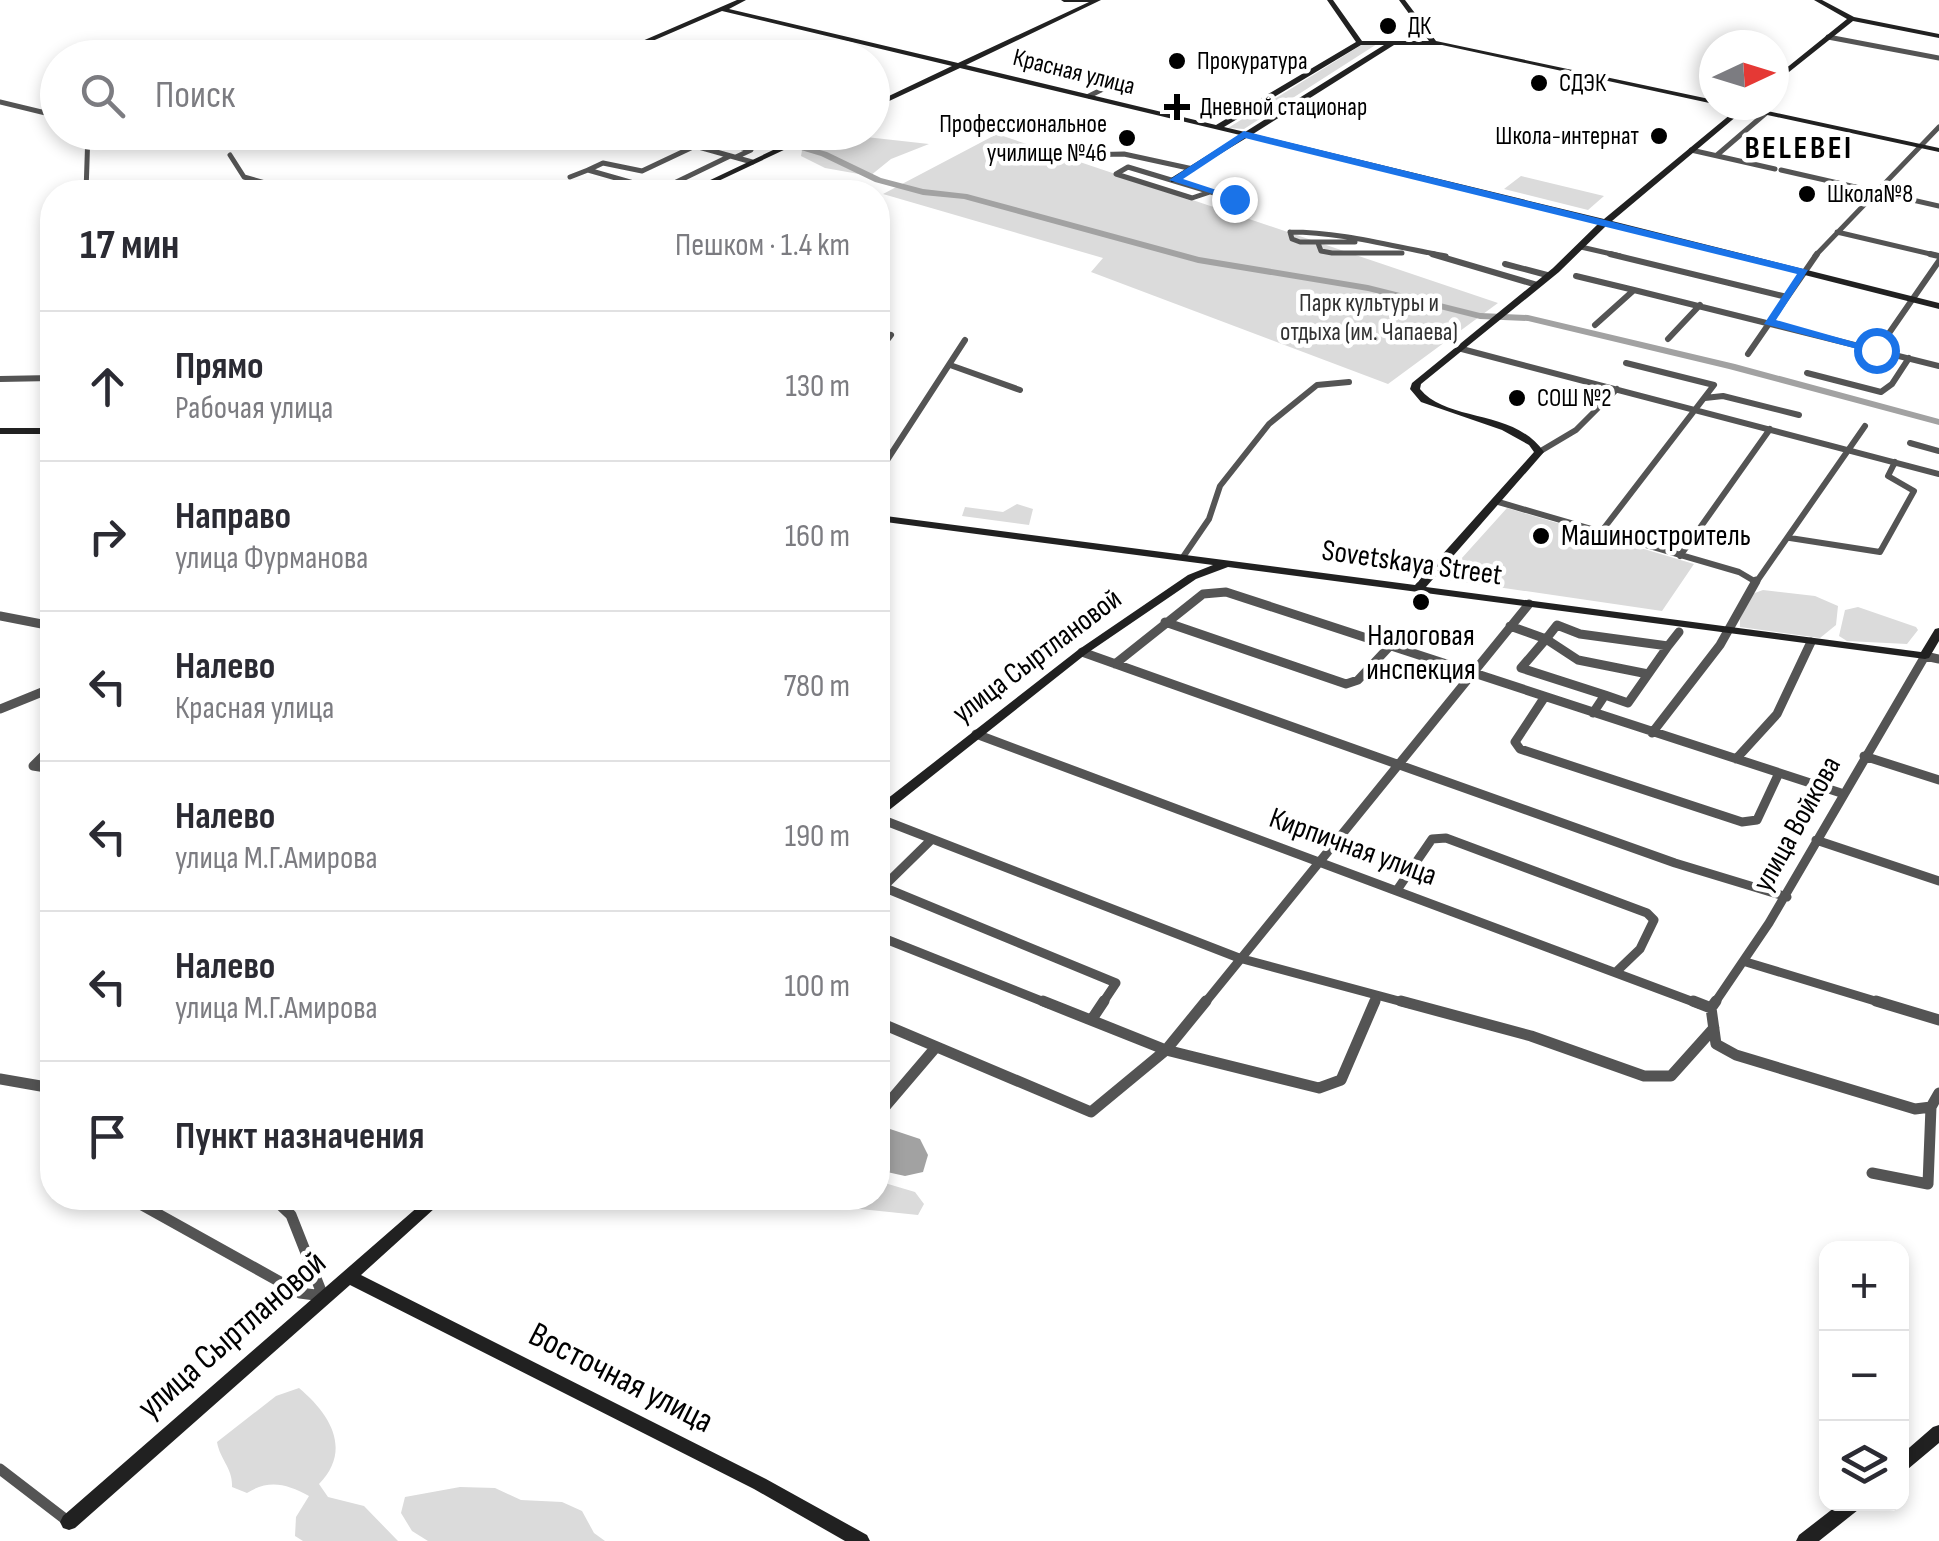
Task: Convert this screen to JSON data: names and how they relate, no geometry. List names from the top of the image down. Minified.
{"streets":{"street":["Красная улица","Sovetskaya Street","улица Сыртлановой","улица Войкова","Кирпичная улица","Восточная улица"]},"crossings":[["Sovetskaya Street","улица Сыртлановой"],["Sovetskaya Street","улица Войкова"],["улица Сыртлановой","Кирпичная улица"],["улица Сыртлановой","Восточная улица"],["улица Войкова","Кирпичная улица"]],"districts":["BELEBEI"],"parks":["Парк культуры и отдыха (им. Чапаева)"],"places":{"other":["ДК","Прокуратура","СДЭК","Школа-интернат","Профессиональное училище №46","Школа№8","СОШ №2","Машиностроитель","Налоговая инспекция"],"health":["Дневной стационар"]},"north":"right","page":{"search":"Поиск","heading":["17 мин","Пешком · 1.4 km"],"list":[["Прямо","Рабочая улица","130 m"],["Направо","улица Фурманова","160 m"],["Налево","Красная улица","780 m"],["Налево","улица М.Г.Амирова","190 m"],["Налево","улица М.Г.Амирова","100 m"],"Пункт назначения"],"map_buttons":["+","−"]}}
